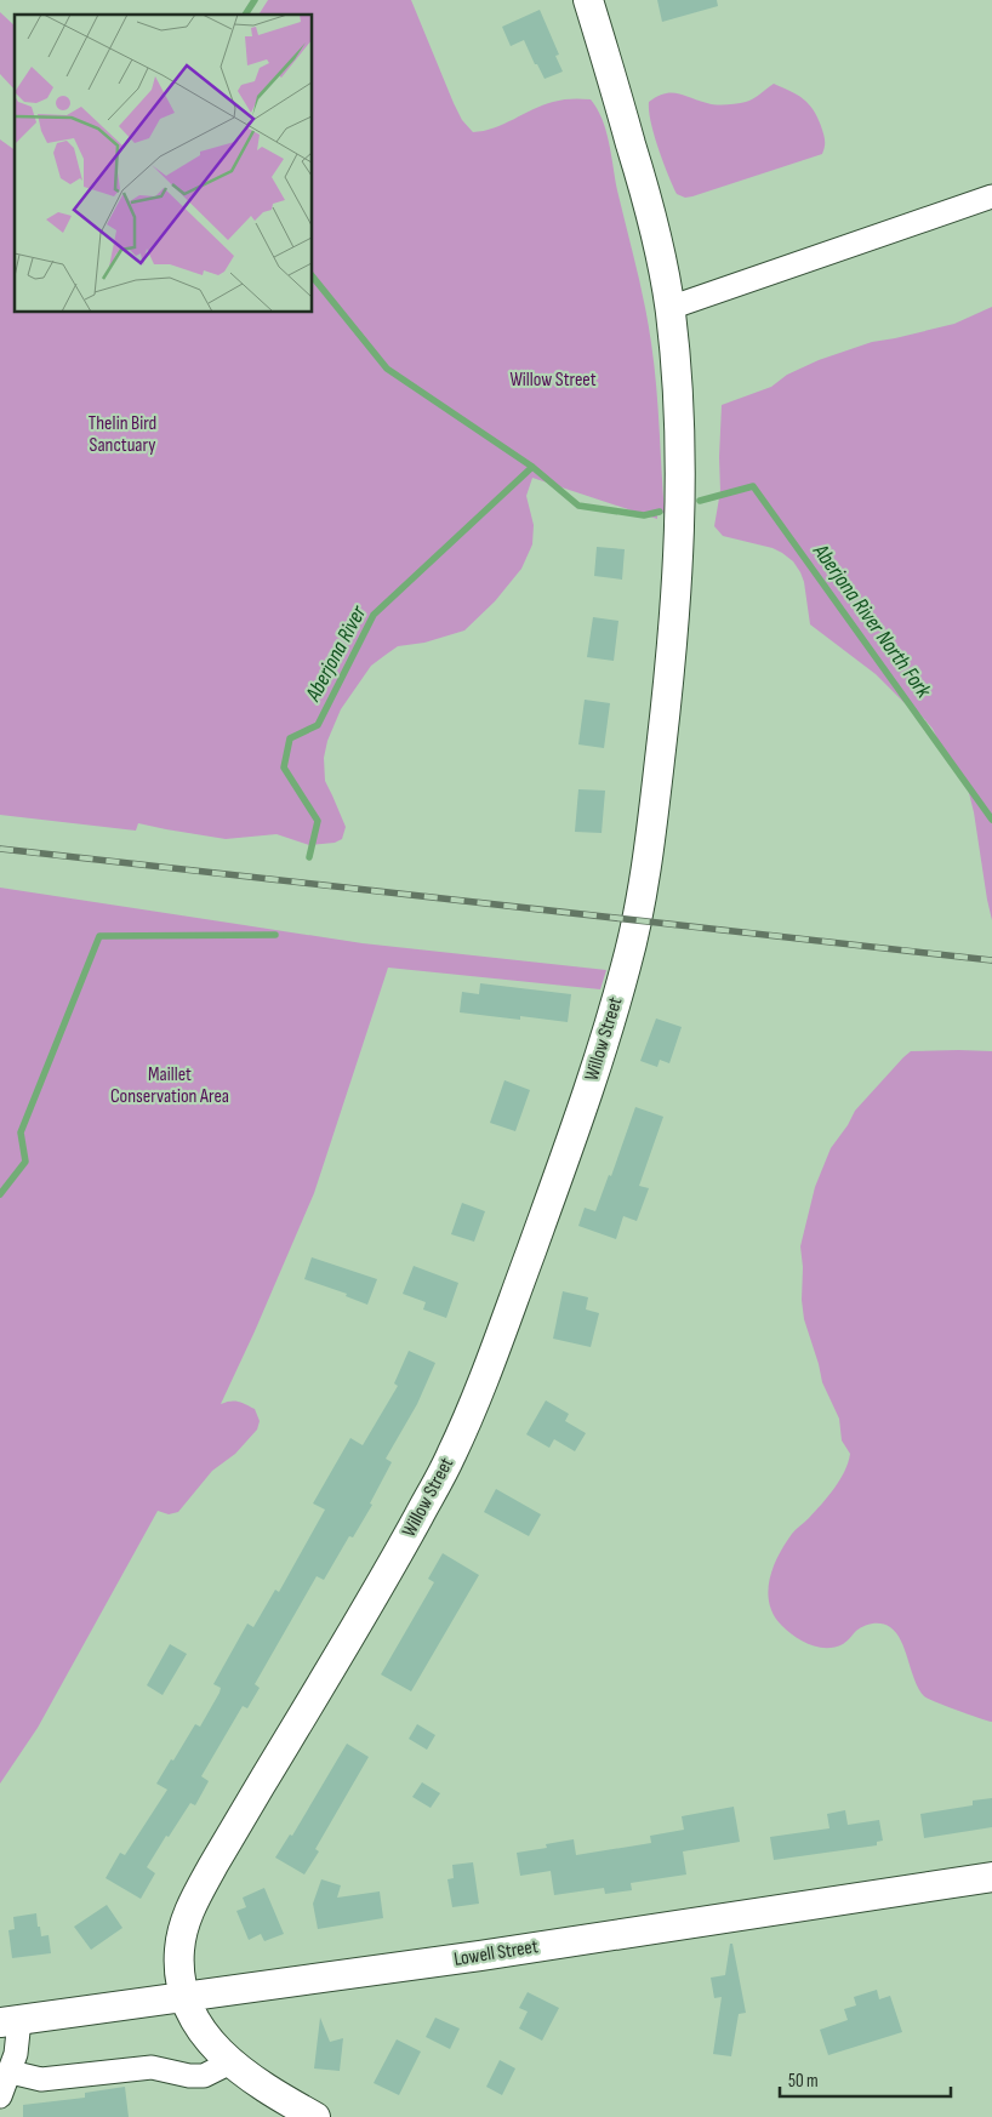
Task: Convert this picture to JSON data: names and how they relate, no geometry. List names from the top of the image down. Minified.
{"streets":{"main road":["Willow Street","Lowell Street"]},"crossings":[["Willow Street","Lowell Street"]],"water":["Aberjona River North Fork","Aberjona River"],"parks":["Willow Street","Thelin Bird Sanctuary","Maillet Conservation Area"],"scale_bar":"50 m"}
